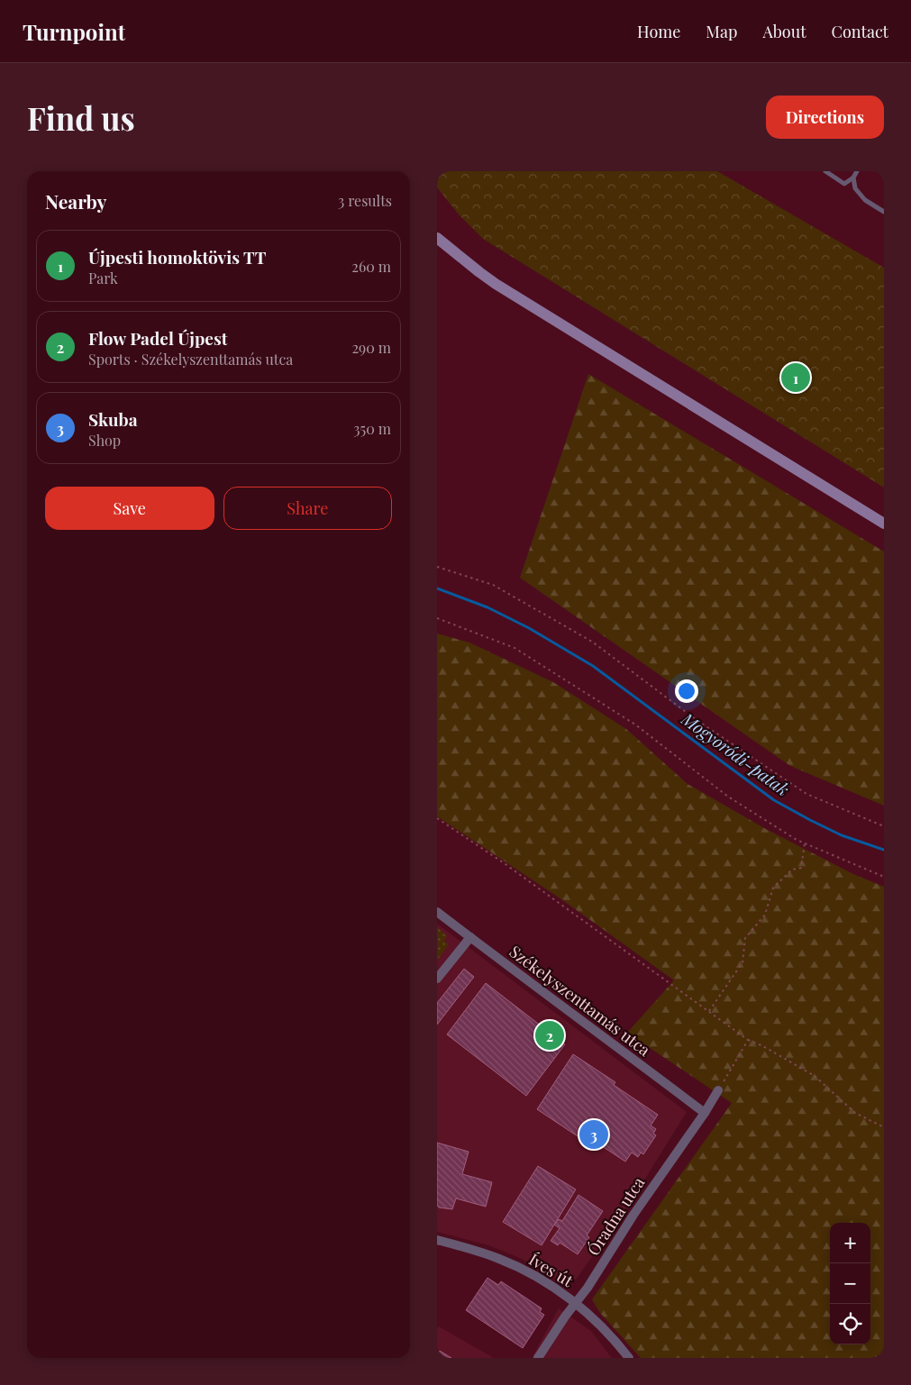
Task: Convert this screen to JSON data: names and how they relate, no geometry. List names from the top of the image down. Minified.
{"streets":{"street":["Székelyszenttamás utca","Óradna utca","Íves út"]},"crossings":[["Székelyszenttamás utca","Óradna utca"],["Óradna utca","Íves út"]],"water":["Mogyoródi-patak"],"page":{"header":"Turnpoint","nav":["Home","Map","About","Contact"],"buttons":["Directions",["Save","Share"]],"title":"Find us","heading":["Nearby","3 results"],"list":[{"mark":"1","name":"Újpesti homoktövis TT","note":"Park","value":"260 m"},{"mark":"2","name":"Flow Padel Újpest","note":"Sports · Székelyszenttamás utca","value":"290 m"},{"mark":"3","name":"Skuba","note":"Shop","value":"350 m"}],"pins":["1","2","3"],"map_buttons":["+","−"]}}
